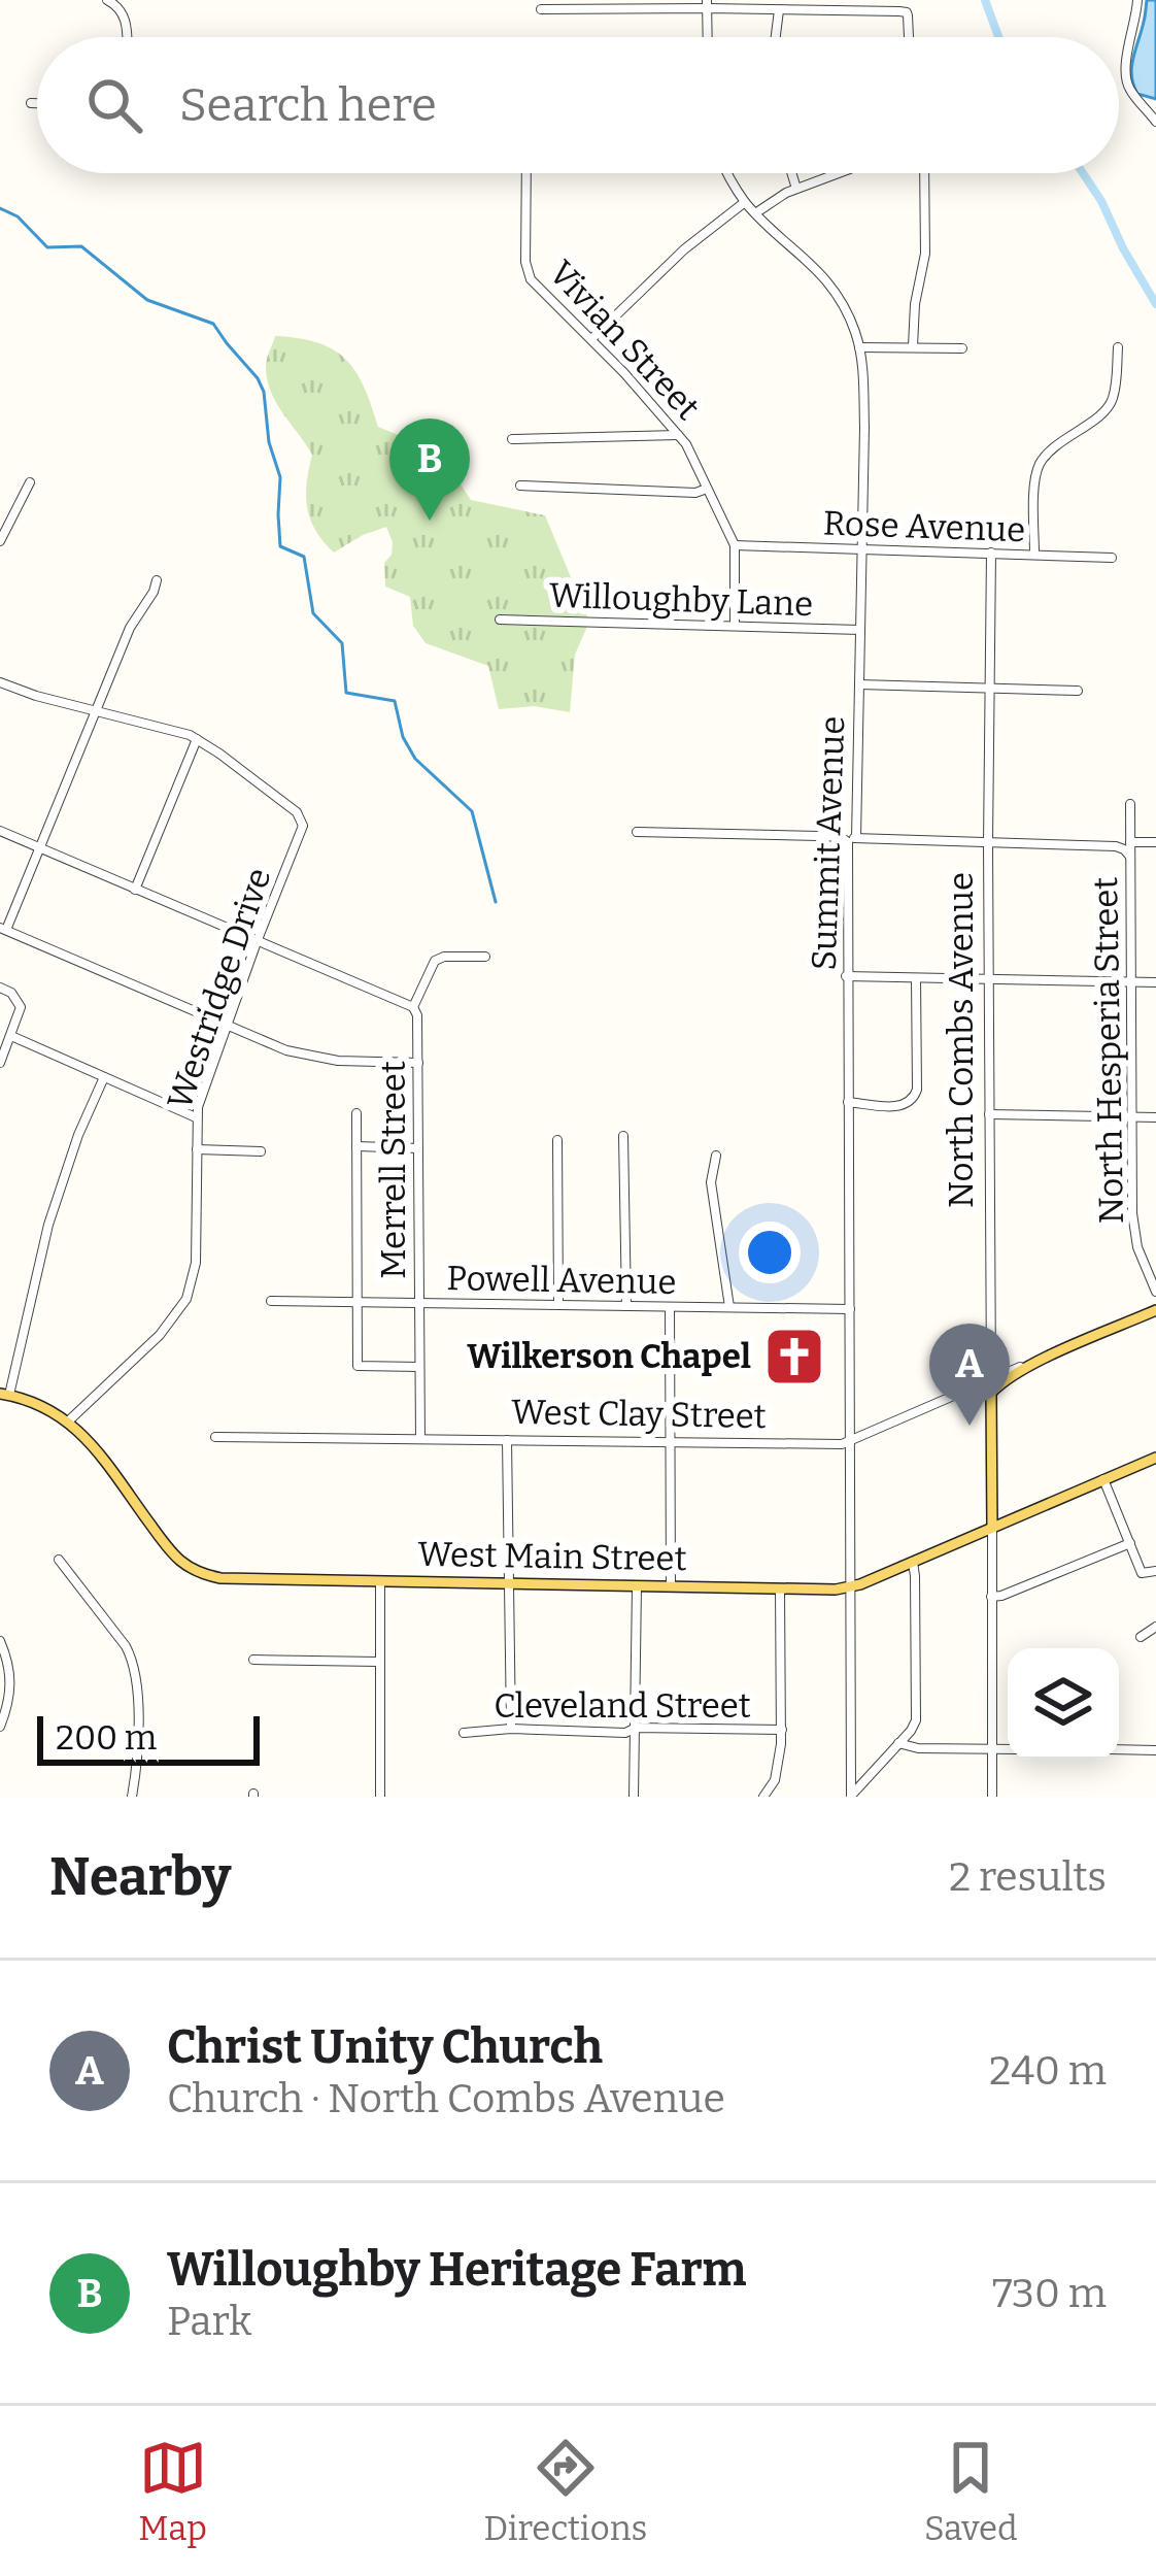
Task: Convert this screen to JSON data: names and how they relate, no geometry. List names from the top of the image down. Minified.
{"streets":{"main road":["North Combs Avenue","West Clay Street","West Main Street"],"street":["Vivian Street","Rose Avenue","Willoughby Lane","Summit Avenue","Westridge Drive","North Hesperia Street","Merrell Street","Powell Avenue","Cleveland Street"]},"crossings":[["Vivian Street","Rose Avenue"],["Vivian Street","Willoughby Lane"],["Rose Avenue","Summit Avenue"],["Rose Avenue","North Combs Avenue"],["Willoughby Lane","Summit Avenue"],["Summit Avenue","Powell Avenue"],["Summit Avenue","West Clay Street"],["Summit Avenue","West Main Street"],["Westridge Drive","West Main Street"],["North Combs Avenue","West Clay Street"],["North Combs Avenue","West Main Street"],["Merrell Street","Powell Avenue"],["Merrell Street","West Clay Street"]],"places":{"church":["Wilkerson Chapel"]},"scale_bar":"200 m","page":{"search":"Search here","pins":["B","A"],"scale":"200 m","heading":["Nearby","2 results"],"list":[{"mark":"A","name":"Christ Unity Church","note":"Church · North Combs Avenue","value":"240 m"},{"mark":"B","name":"Willoughby Heritage Farm","note":"Park","value":"730 m"}],"nav":["Map","Directions","Saved"]}}
